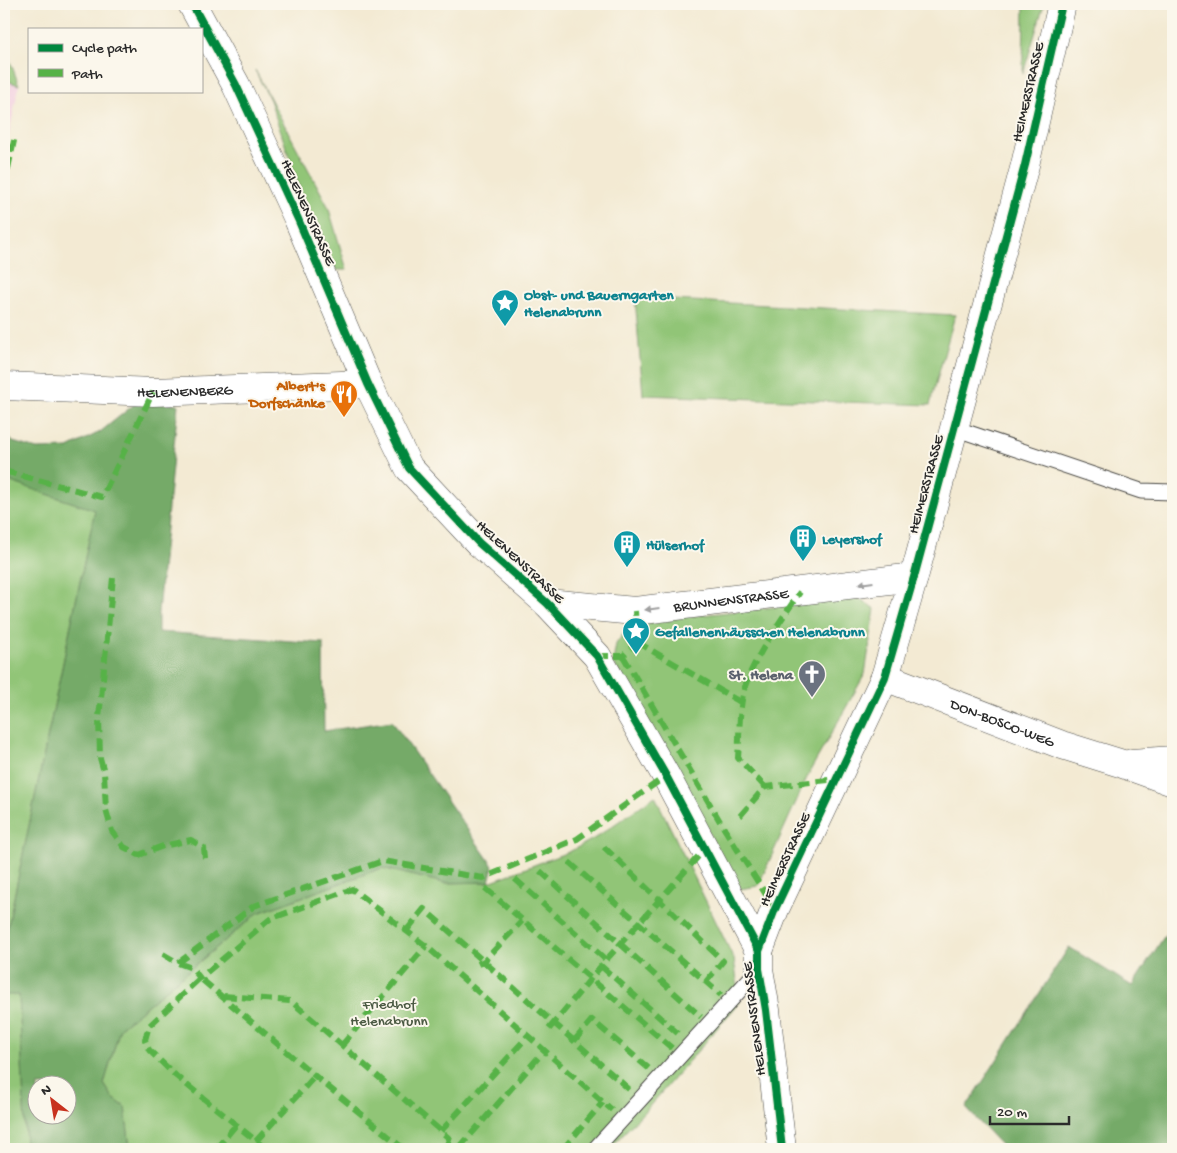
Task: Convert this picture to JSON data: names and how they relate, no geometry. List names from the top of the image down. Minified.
{"streets":{"street":["HEIMERSTRASSE","HELENENSTRASSE","HELENENBERG","BRUNNENSTRASSE","DON-BOSCO-WEG"]},"crossings":[["HEIMERSTRASSE","HELENENSTRASSE"],["HEIMERSTRASSE","BRUNNENSTRASSE"],["HEIMERSTRASSE","DON-BOSCO-WEG"],["HELENENSTRASSE","HELENENBERG"],["HELENENSTRASSE","BRUNNENSTRASSE"]],"one_way":["BRUNNENSTRASSE"],"parks":["Friedhof Helenabrunn"],"places":{"place":["Obst- und Bauerngarten Helenabrunn","Gefallenenhäusschen Helenabrunn"],"restaurant":["Albert's Dorfschänke"],"building":["Leyershof","Hülserhof"],"church":["St. Helena"]},"legend":["Cycle path","Path"],"scale_bar":"20 m","north":"top left"}
